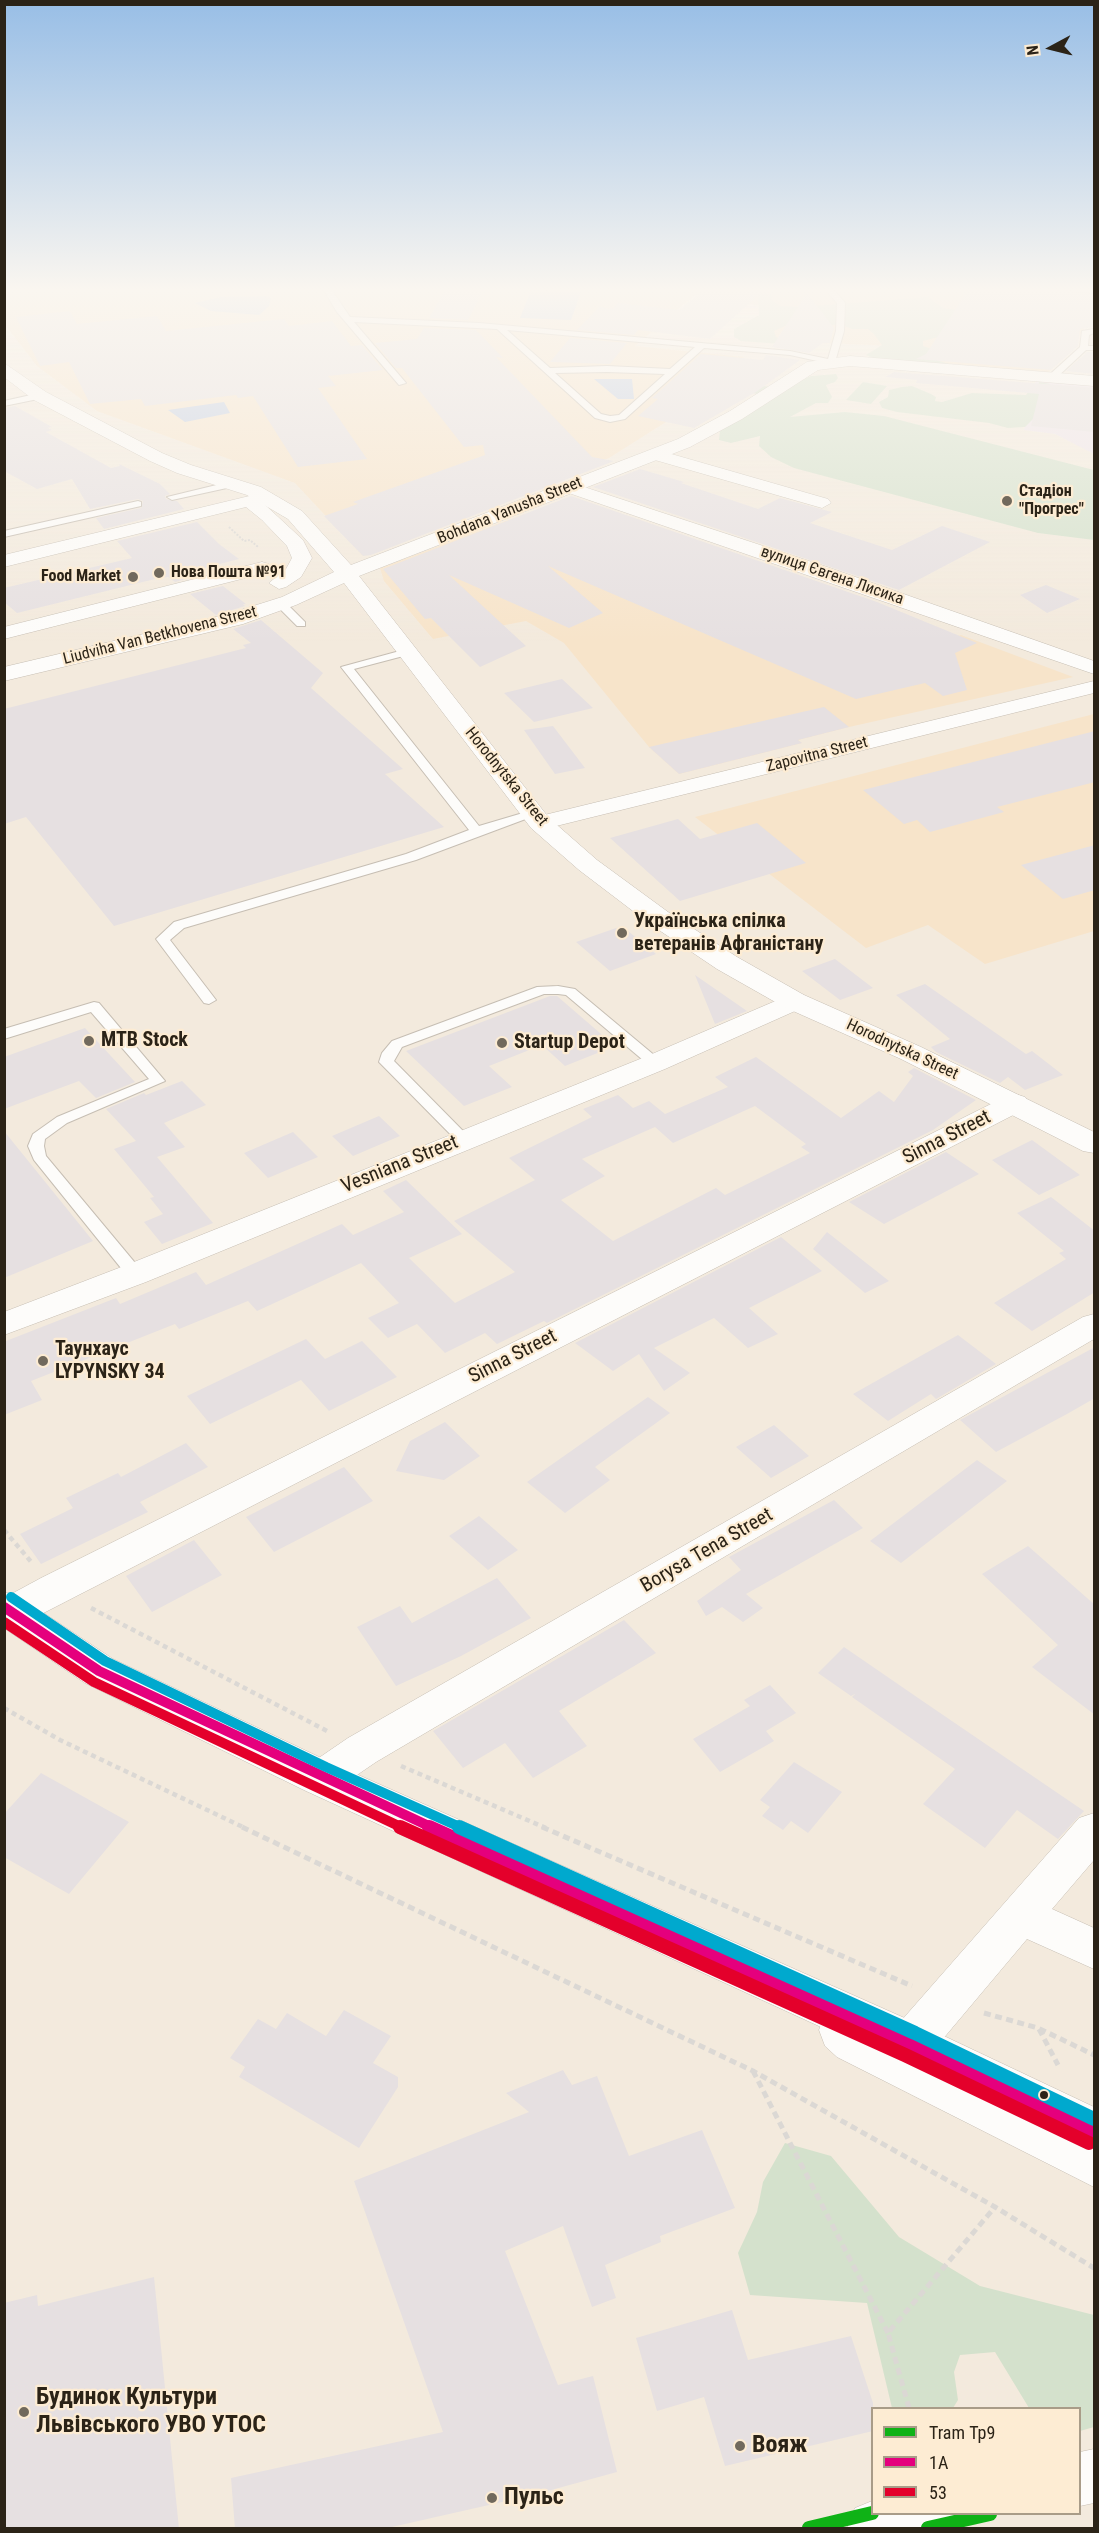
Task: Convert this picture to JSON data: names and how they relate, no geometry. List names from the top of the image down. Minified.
{"streets":{"street":["Bohdana Yanusha Street","вулиця Євгена Лисика","Liudviha Van Betkhovena Street","Zapovitna Street","Horodnytska Street","Sinna Street","Vesniana Street","Borysa Tena Street"]},"crossings":[["Bohdana Yanusha Street","вулиця Євгена Лисика"],["Bohdana Yanusha Street","Liudviha Van Betkhovena Street"],["Bohdana Yanusha Street","Horodnytska Street"],["Liudviha Van Betkhovena Street","Horodnytska Street"],["Zapovitna Street","Horodnytska Street"],["Horodnytska Street","Sinna Street"],["Horodnytska Street","Vesniana Street"]],"places":["Стадіон \"Прогрес\"","Нова Пошта №91","Food Market","Українська спілка ветеранів Афганістану","MTB Stock","Startup Depot","Таунхаус LYPYNSKY 34","Будинок Культури Львівського УВО УТОС","Вояж","Пульс"],"lines":["transit line 1А","transit line 53","tram line Тр9"],"legend":["Tram Тр9","1А","53"],"north":"left"}
